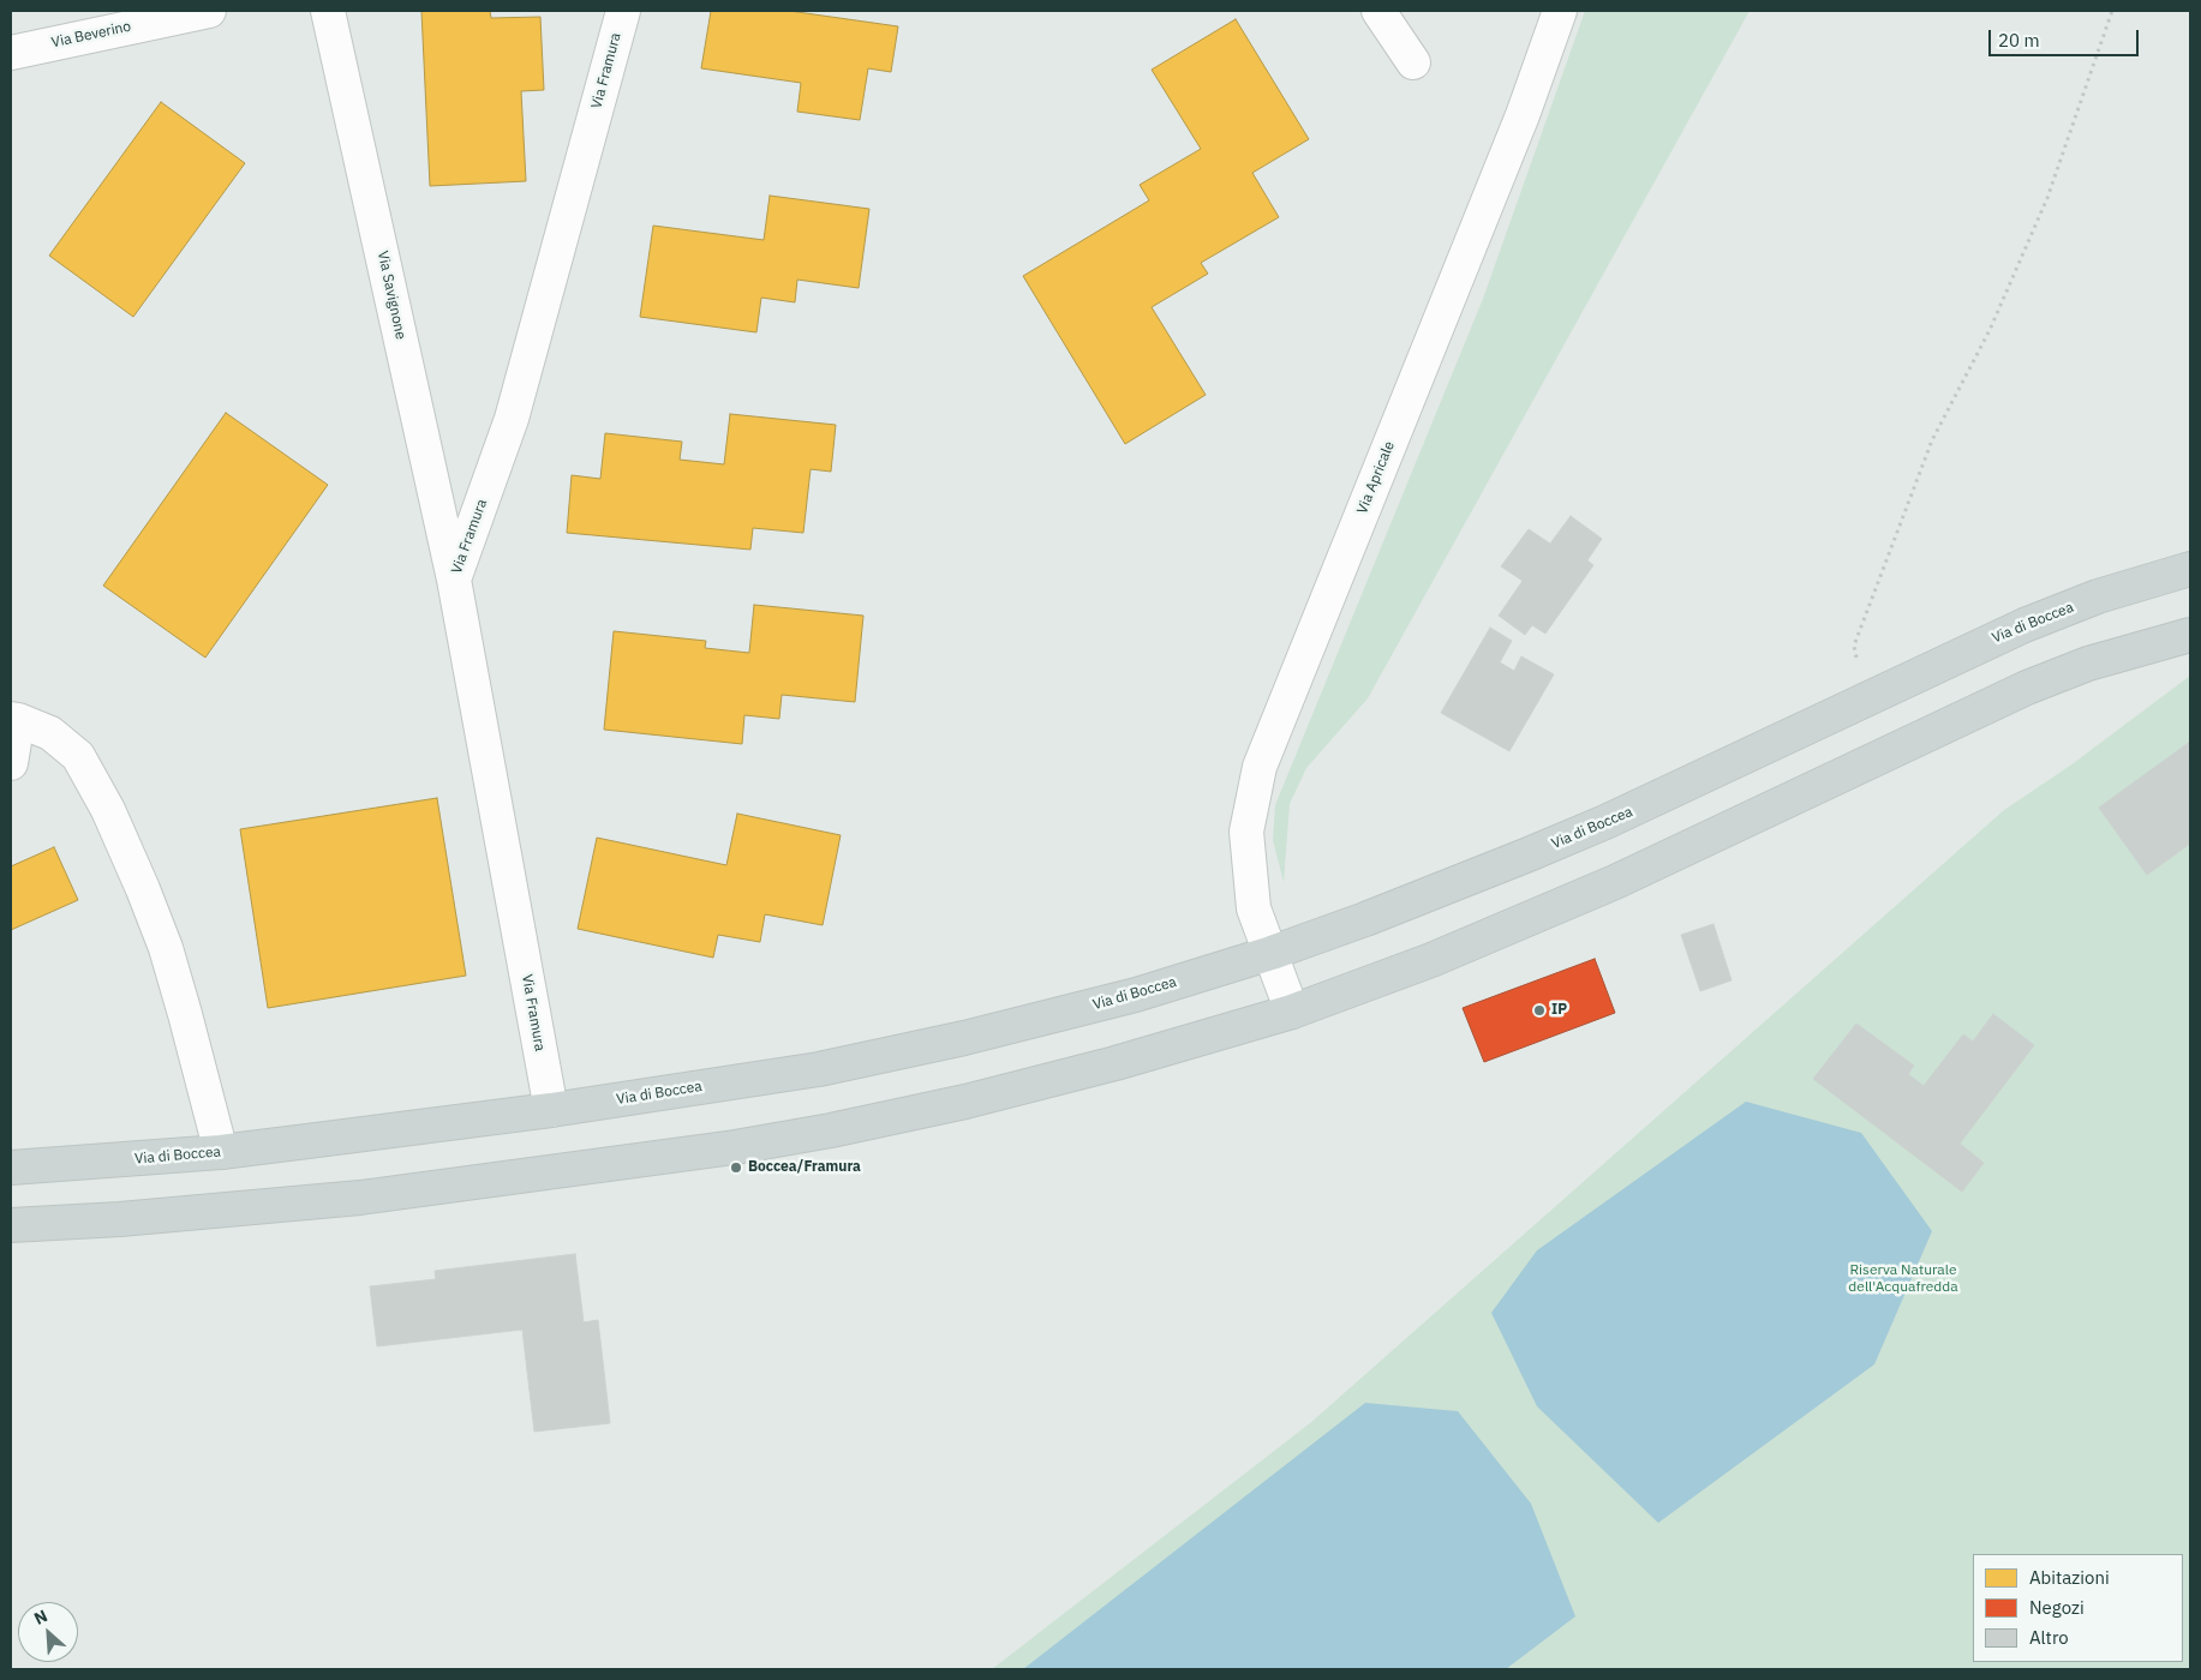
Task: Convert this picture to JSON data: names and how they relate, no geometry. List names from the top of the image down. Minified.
{"streets":{"main road":["Via di Boccea"],"street":["Via Beverino","Via Framura","Via Savignone","Via Apricale"]},"crossings":[["Via Framura","Via Savignone"],["Via Framura","Via di Boccea"],["Via Apricale","Via di Boccea"]],"parks":["Riserva Naturale dell'Acquafredda"],"places":["IP","Boccea/Framura"],"legend":["Abitazioni","Negozi","Altro"],"scale_bar":"20 m","north":"top left"}
